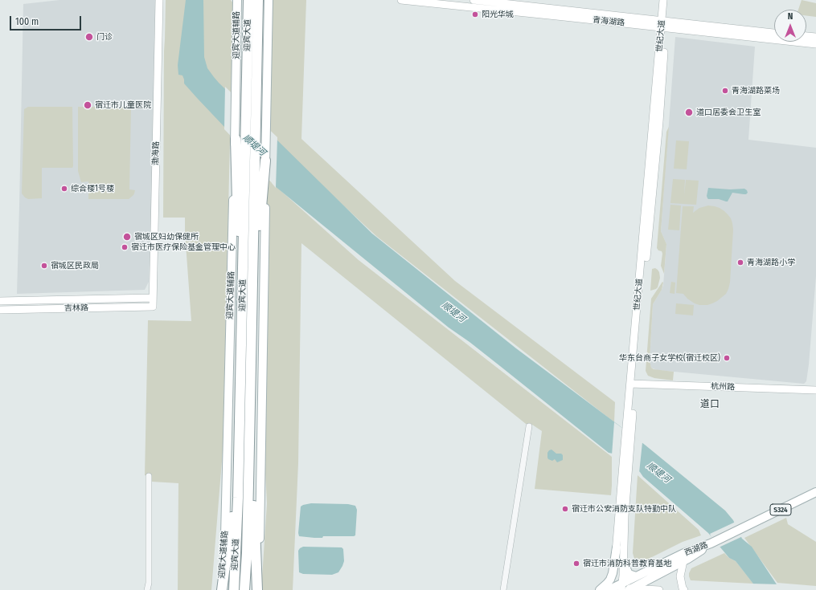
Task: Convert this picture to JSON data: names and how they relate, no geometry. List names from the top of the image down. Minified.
{"streets":{"highway":["迎宾大道"],"main road":["迎宾大道辅路","S324","西湖路"],"street":["青海湖路","世纪大道","渤海路","吉林路","杭州路"]},"crossings":[["青海湖路","世纪大道"],["世纪大道","杭州路"],["世纪大道","西湖路"],["渤海路","吉林路"],["S324","西湖路"]],"districts":["道口"],"water":["顺堤河"],"places":["阳光华城","门诊","青海湖路菜场","宿迁市儿童医院","道口居委会卫生室","综合楼1号楼","宿城区妇幼保健所","宿迁市医疗保险基金管理中心","青海湖路小学","宿城区民政局","华东台商子女学校(宿迁校区)","宿迁市公安消防支队特勤中队","宿迁市消防科普教育基地"],"scale_bar":"100 m","north":"top"}
